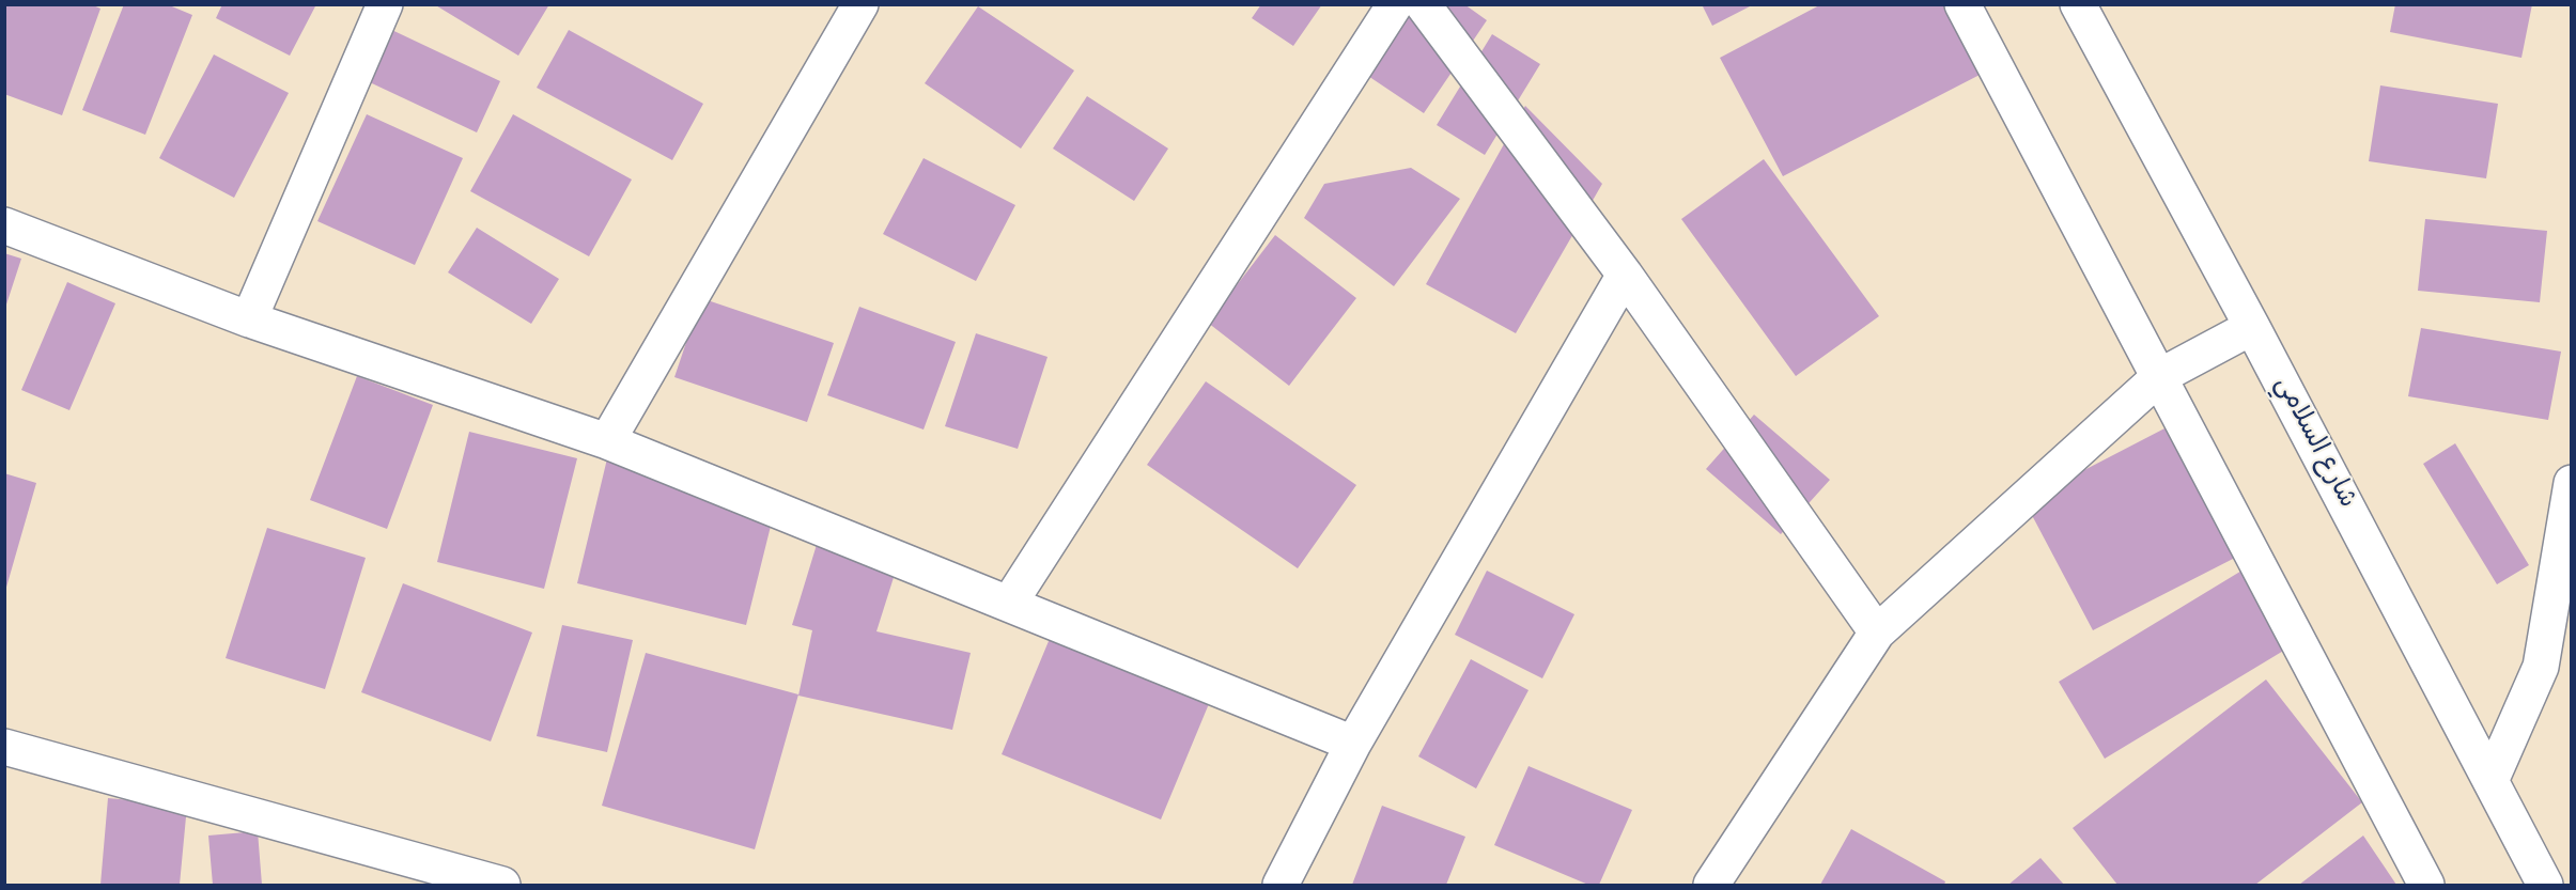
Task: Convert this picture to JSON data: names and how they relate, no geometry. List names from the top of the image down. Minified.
{"streets":{"street":["شارع السلامي"]}}
